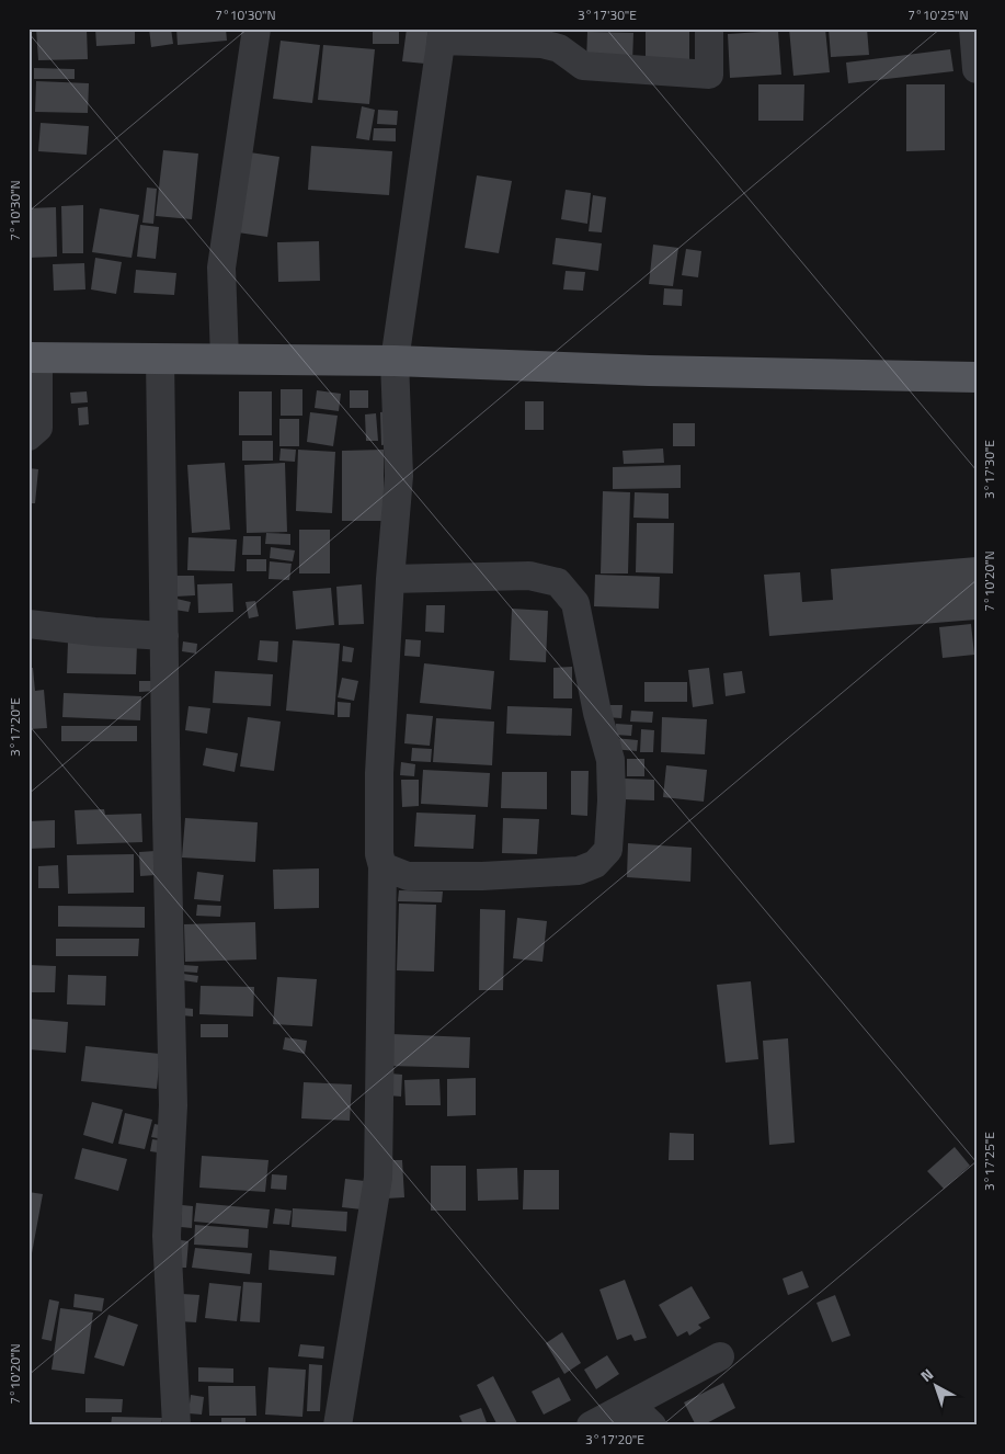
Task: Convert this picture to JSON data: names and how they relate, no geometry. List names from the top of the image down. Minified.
{"north":"top left","coordinates":["7°10'30\"N","3°17'30\"E","7°10'25\"N","7°10'20\"N","3°17'20\"E","3°17'25\"E"]}
